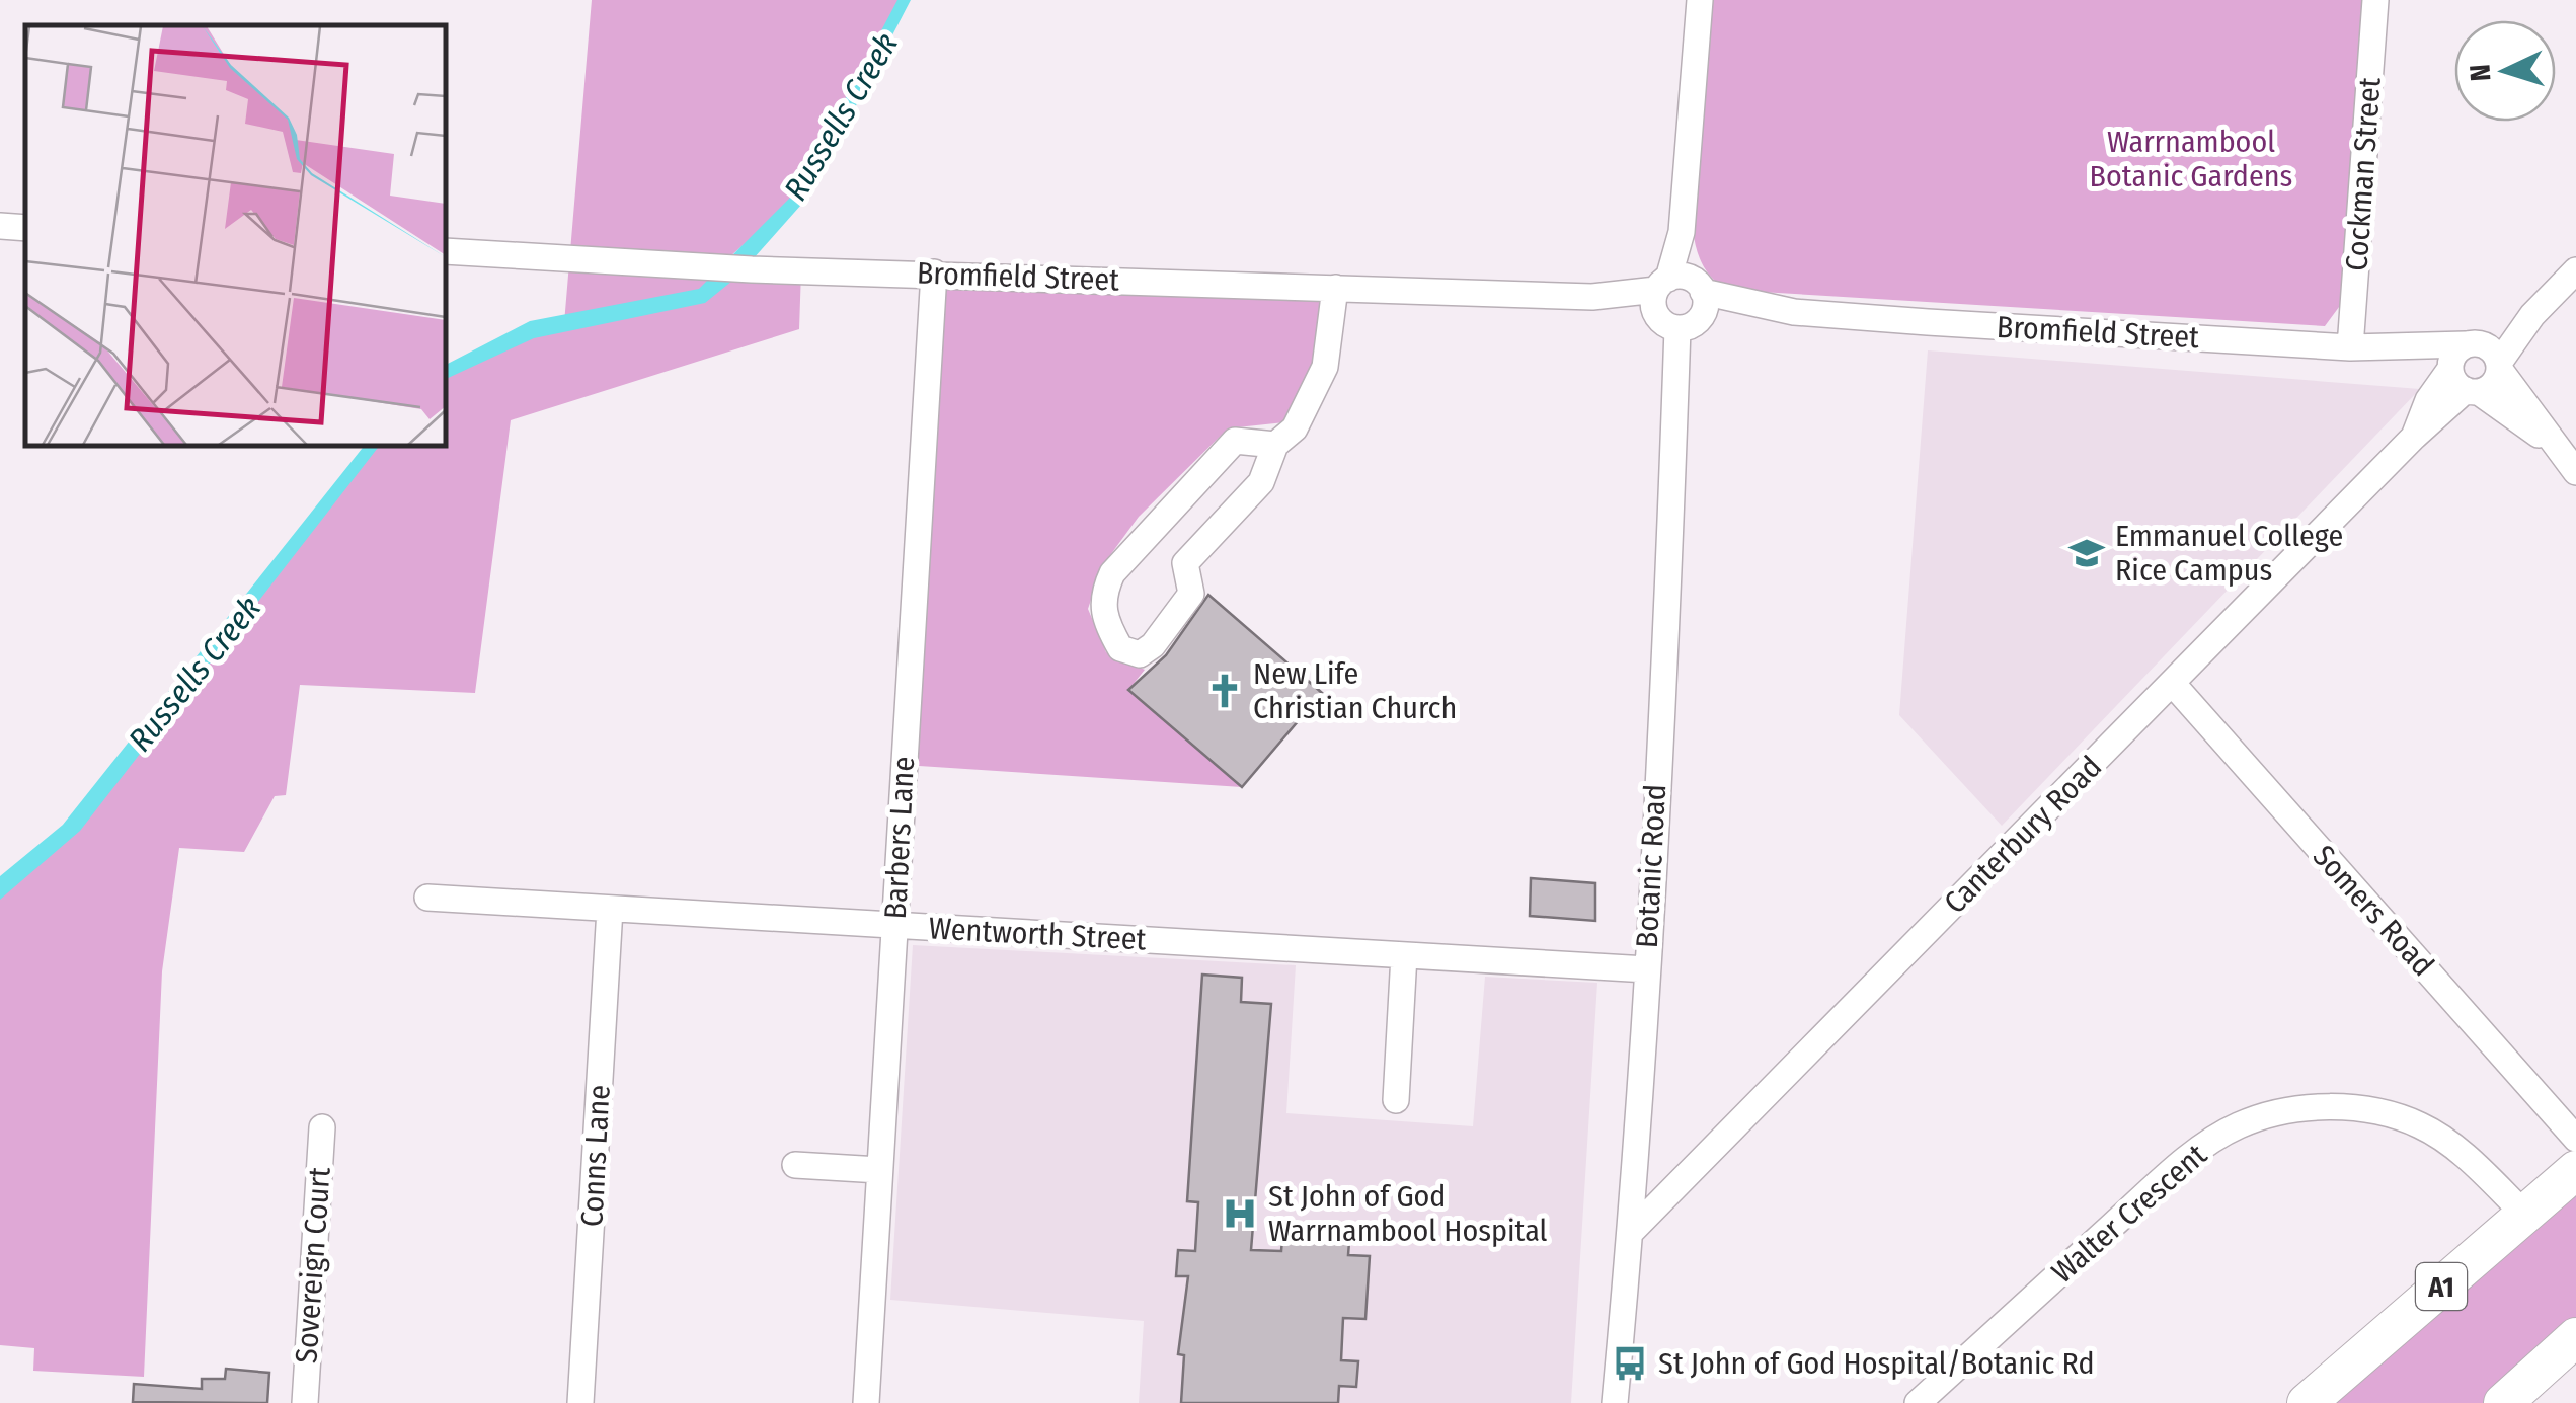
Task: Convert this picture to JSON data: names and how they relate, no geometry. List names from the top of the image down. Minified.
{"streets":{"highway":["A1"],"street":["Cockman Street","Bromfield Street","Canterbury Road","Barbers Lane","Botanic Road","Somers Road","Wentworth Street","Conns Lane","Walter Crescent","Sovereign Court"]},"crossings":[["Cockman Street","Bromfield Street"],["Bromfield Street","Canterbury Road"],["Bromfield Street","Barbers Lane"],["Bromfield Street","Botanic Road"],["Canterbury Road","Botanic Road"],["Canterbury Road","Somers Road"],["Barbers Lane","Wentworth Street"],["Botanic Road","Wentworth Street"],["Wentworth Street","Conns Lane"],["Walter Crescent","A1"]],"water":["Russells Creek"],"parks":["Warrnambool Botanic Gardens"],"places":{"school or university":["Emmanuel College Rice Campus"],"church":["New Life Christian Church"],"hospital":["St John of God Warrnambool Hospital"],"bus stop":["St John of God Hospital/Botanic Rd"]},"north":"left"}
